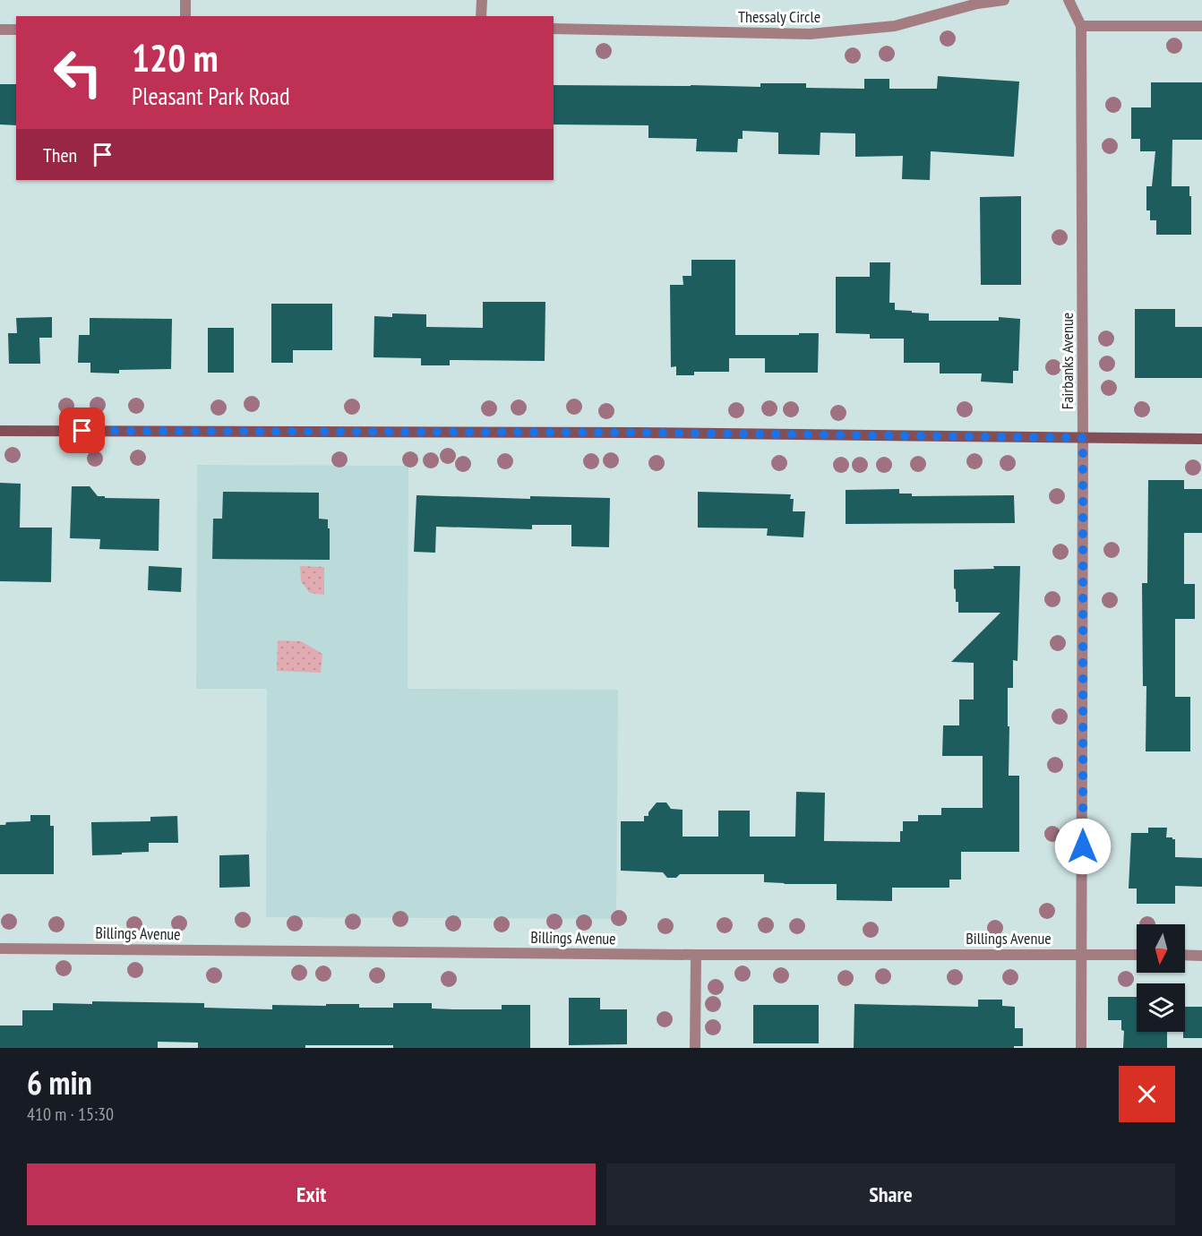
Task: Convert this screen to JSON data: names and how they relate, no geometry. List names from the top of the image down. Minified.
{"streets":{"street":["Thessaly Circle","Fairbanks Avenue","Billings Avenue"]},"crossings":[["Fairbanks Avenue","Billings Avenue"]],"north":"bottom","page":{"turn":["120 m","Pleasant Park Road"],"then":"Then","heading":["6 min","410 m · 15:30"],"buttons":["Exit","Share"]}}
